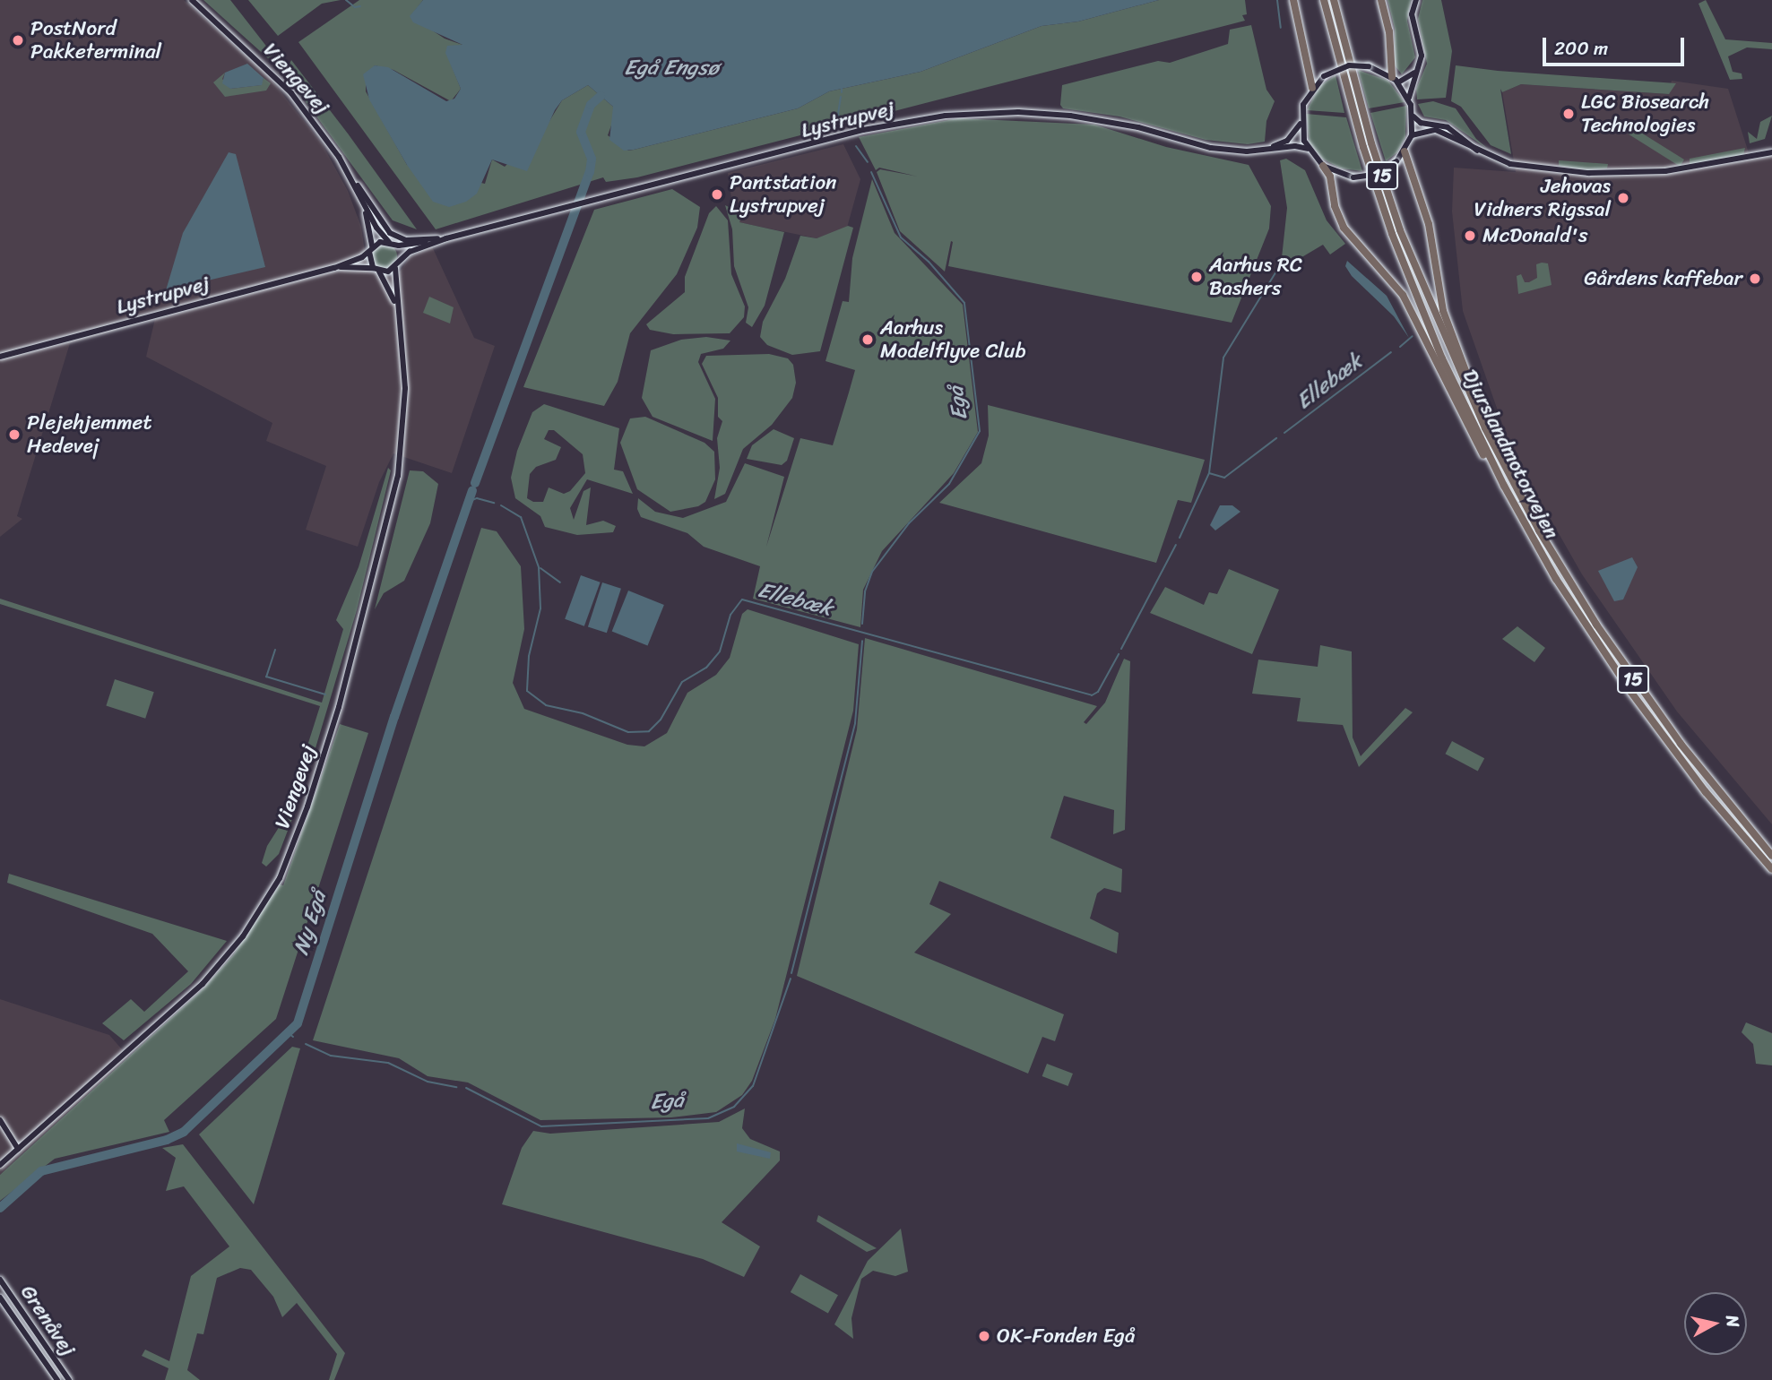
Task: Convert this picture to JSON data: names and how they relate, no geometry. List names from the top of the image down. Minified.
{"streets":{"highway":["15","Djurslandmotorvejen"],"street":["Viengevej","Lystrupvej","Grenåvej"]},"crossings":[["Viengevej","Lystrupvej"]],"water":["Egå Engsø","Ellebæk","Egå","Ny Egå"],"places":["PostNord Pakketerminal","LGC Biosearch Technologies","Pantstation Lystrupvej","Jehovas Vidners Rigssal","McDonald's","Aarhus RC Bashers","Gårdens kaffebar","Aarhus Modelflyve Club","Plejehjemmet Hedevej","OK-Fonden Egå"],"scale_bar":"200 m","north":"right"}
